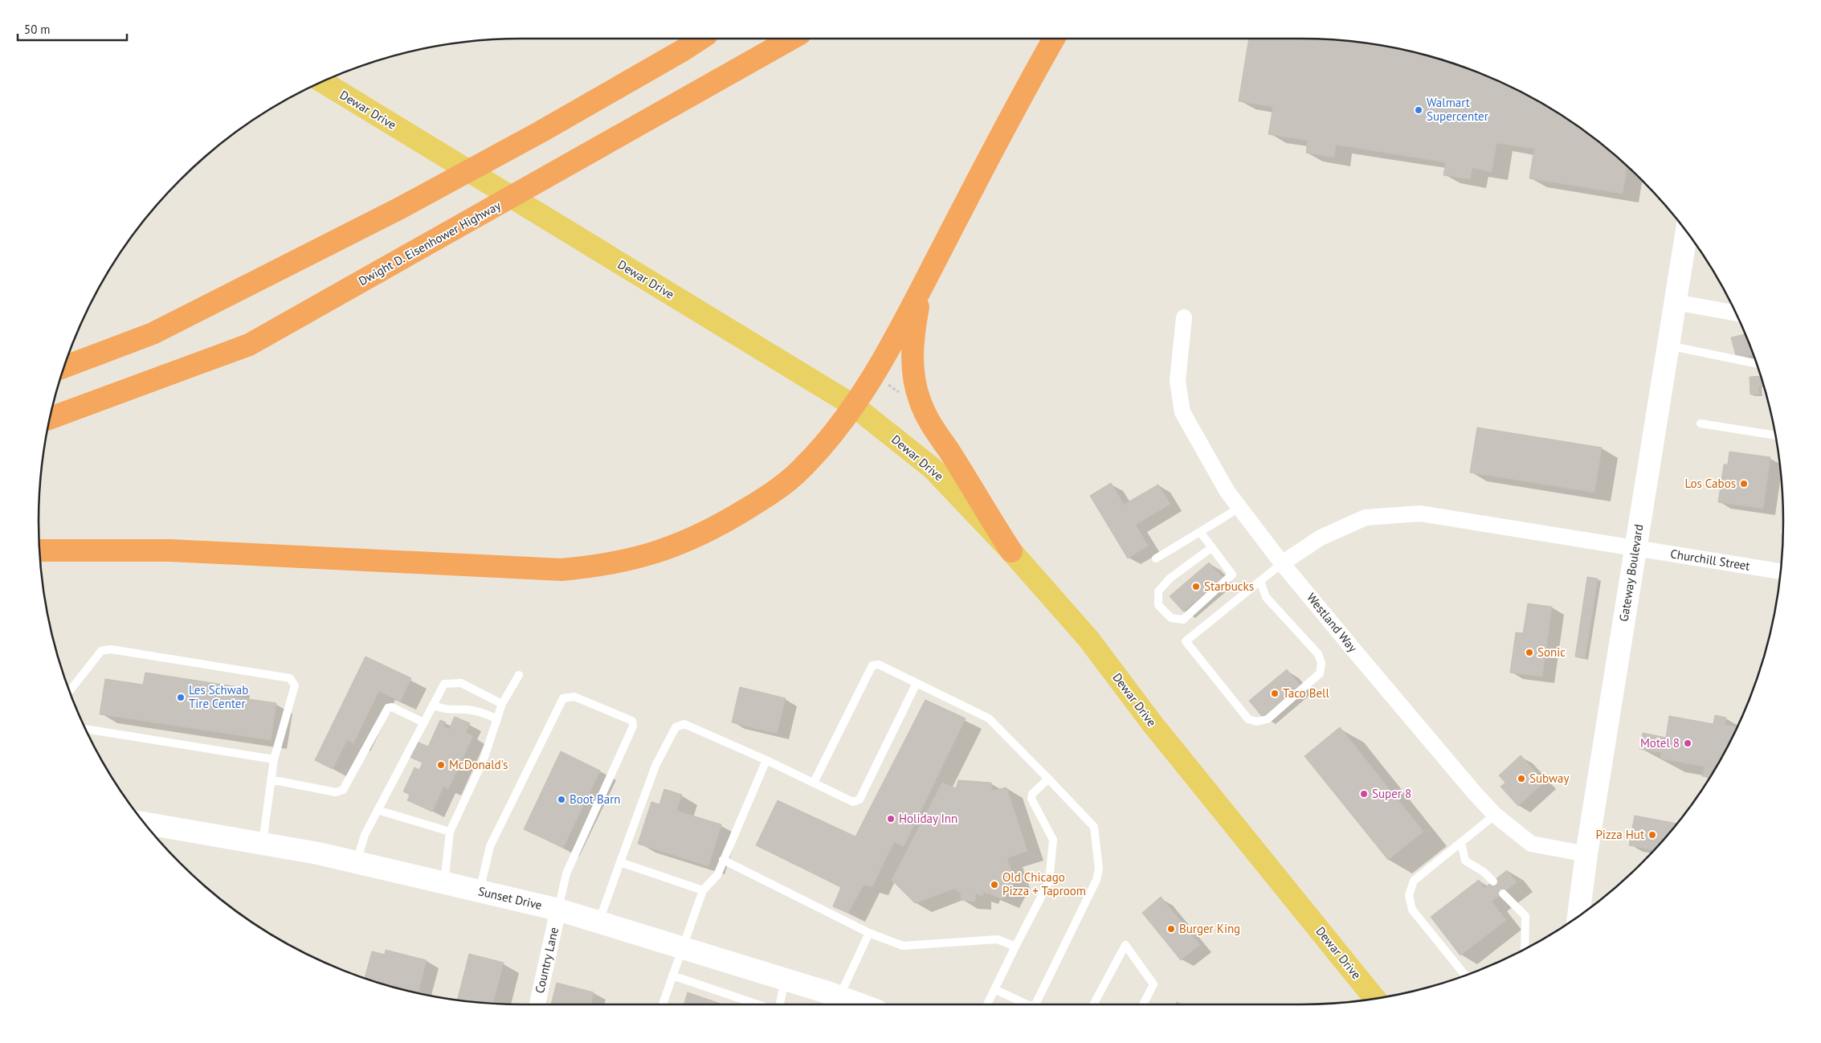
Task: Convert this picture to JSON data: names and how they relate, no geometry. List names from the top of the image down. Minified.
{"streets":{"highway":["Dwight D. Eisenhower Highway"],"main road":["Dewar Drive"],"street":["Churchill Street","Gateway Boulevard","Westland Way","Sunset Drive","Country Lane"]},"crossings":[["Churchill Street","Gateway Boulevard"],["Churchill Street","Westland Way"],["Gateway Boulevard","Westland Way"],["Sunset Drive","Country Lane"]],"places":["Walmart Supercenter","Los Cabos","Starbucks","Sonic","Taco Bell","Les Schwab Tire Center","Motel 8","McDonald's","Subway","Super 8","Boot Barn","Holiday Inn","Pizza Hut","Old Chicago Pizza + Taproom","Burger King"],"scale_bar":"50 m"}
